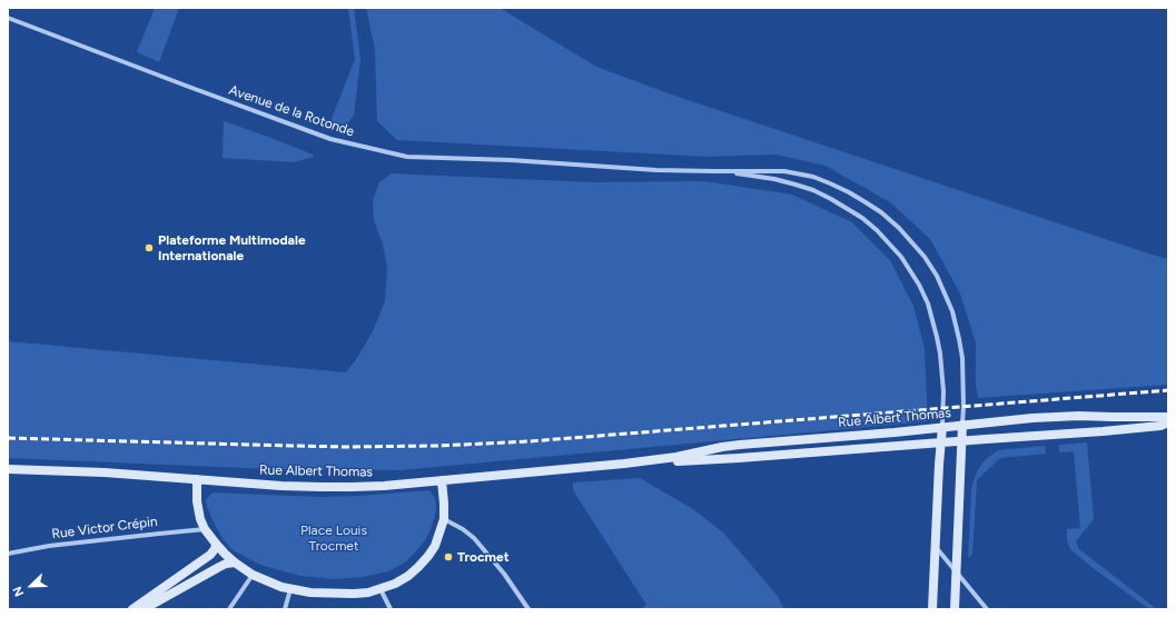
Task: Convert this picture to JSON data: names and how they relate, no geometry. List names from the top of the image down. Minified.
{"streets":{"street":["Avenue de la Rotonde","Rue Albert Thomas","Rue Victor Crépin"]},"crossings":[["Avenue de la Rotonde","Rue Albert Thomas"]],"parks":["Place Louis Trocmet"],"places":["Plateforme Multimodale Internationale","Trocmet"],"north":"bottom left"}
